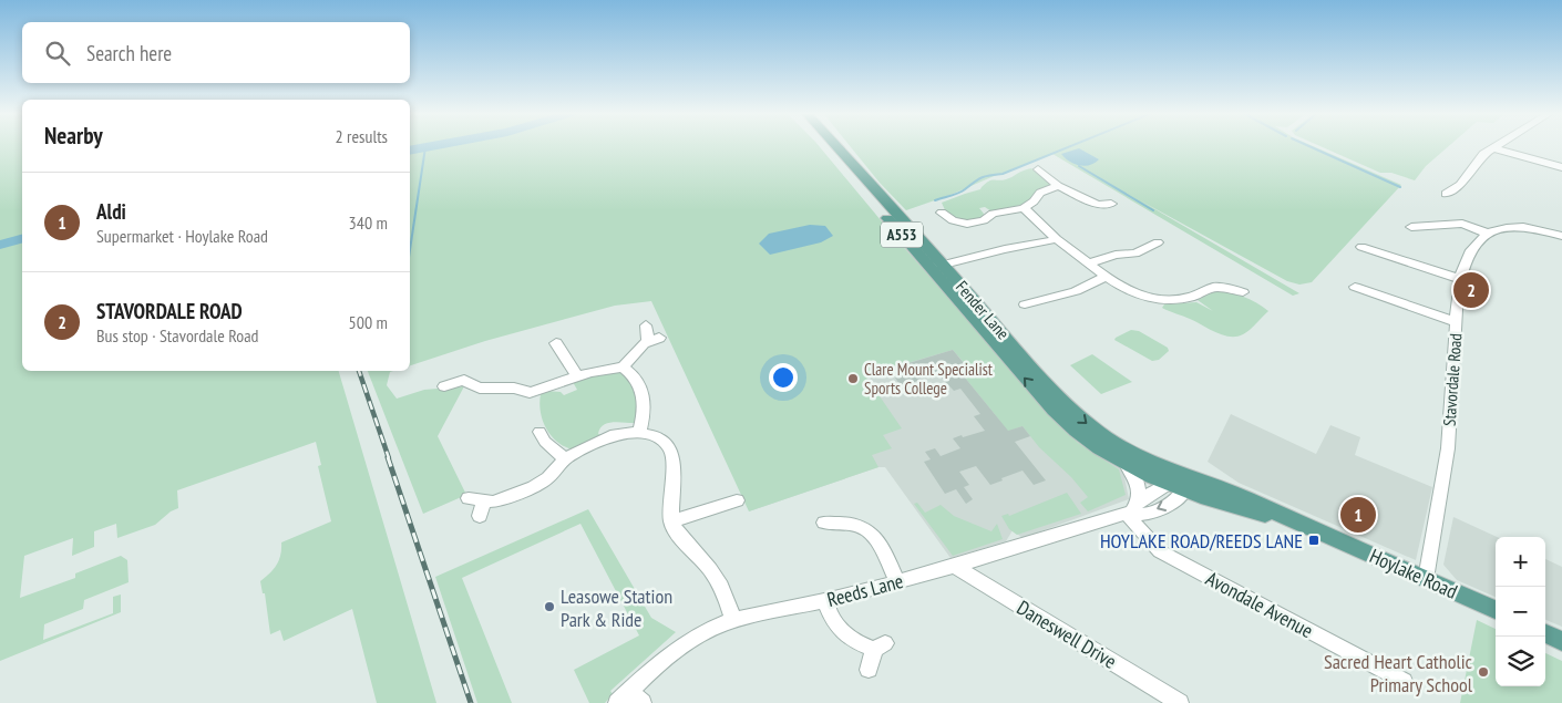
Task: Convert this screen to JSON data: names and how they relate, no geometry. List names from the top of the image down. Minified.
{"streets":{"main road":["A553","Fender Lane","Hoylake Road"],"street":["Stavordale Road","Reeds Lane","Avondale Avenue","Daneswell Drive"]},"crossings":[["Fender Lane","Hoylake Road"],["Fender Lane","Reeds Lane"],["Stavordale Road","Hoylake Road"],["Hoylake Road","Reeds Lane"],["Reeds Lane","Avondale Avenue"],["Reeds Lane","Daneswell Drive"]],"places":{"other":["Clare Mount Specialist Sports College","Leasowe Station Park & Ride","Sacred Heart Catholic Primary School"],"transit":["HOYLAKE ROAD/REEDS LANE"]},"page":{"search":"Search here","heading":["Nearby","2 results"],"list":[{"mark":"1","name":"Aldi","note":"Supermarket · Hoylake Road","value":"340 m"},{"mark":"2","name":"STAVORDALE ROAD","note":"Bus stop · Stavordale Road","value":"500 m"}],"pins":["2","1"],"map_buttons":["+","−"]}}
